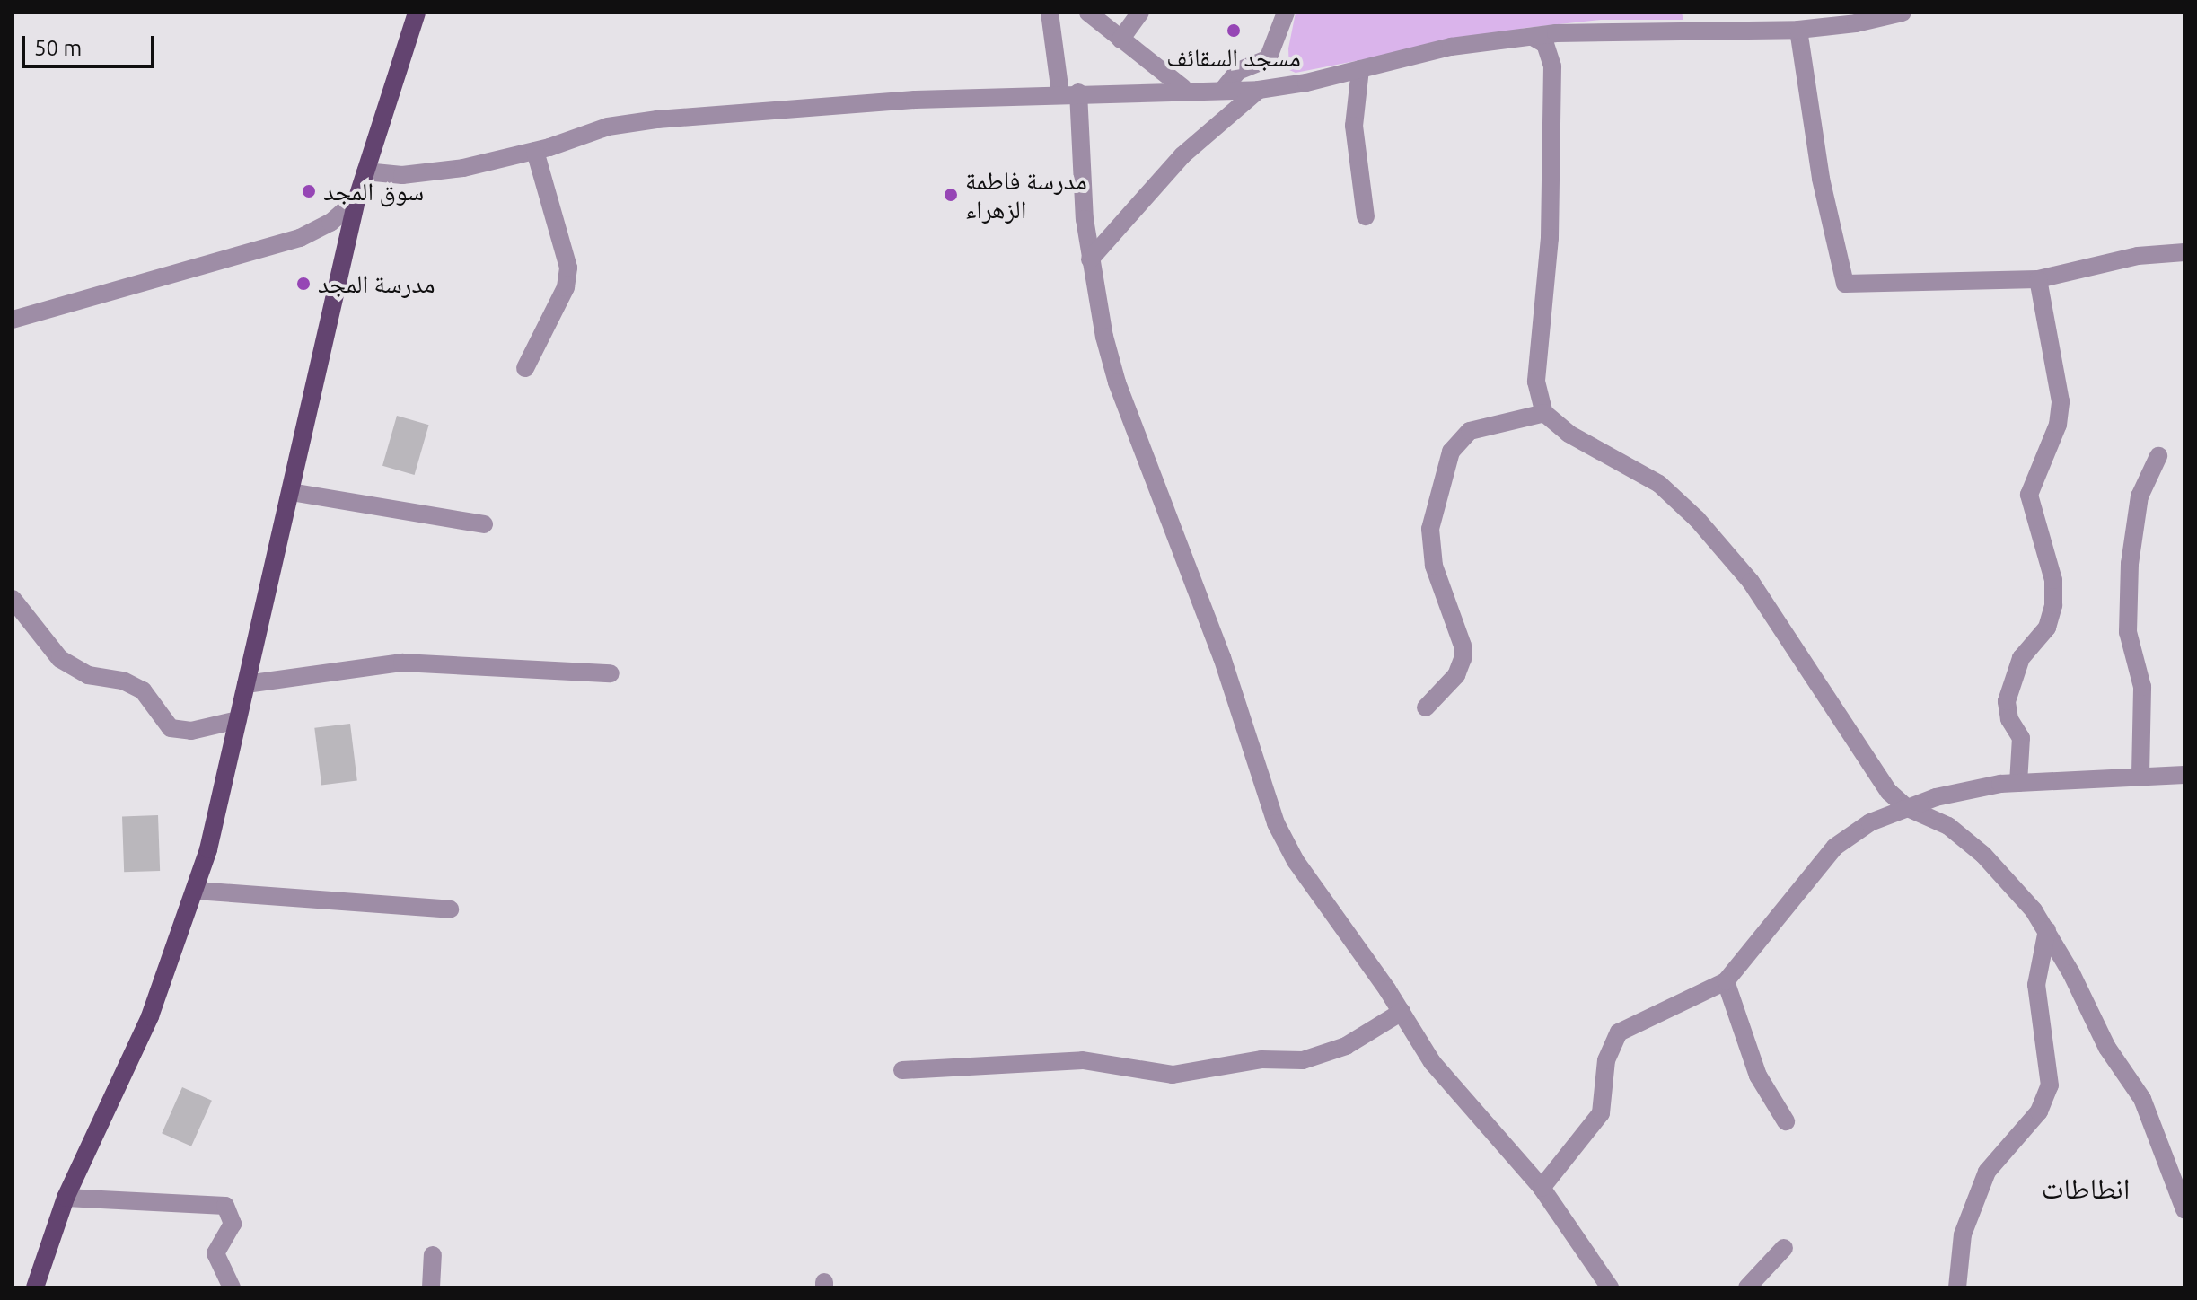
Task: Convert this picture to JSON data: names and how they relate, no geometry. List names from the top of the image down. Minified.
{"districts":["انطاطات"],"places":["مسجد السقائف","سوق المجد","مدرسة فاطمة الزهراء","مدرسة المجد"],"scale_bar":"50 m"}
